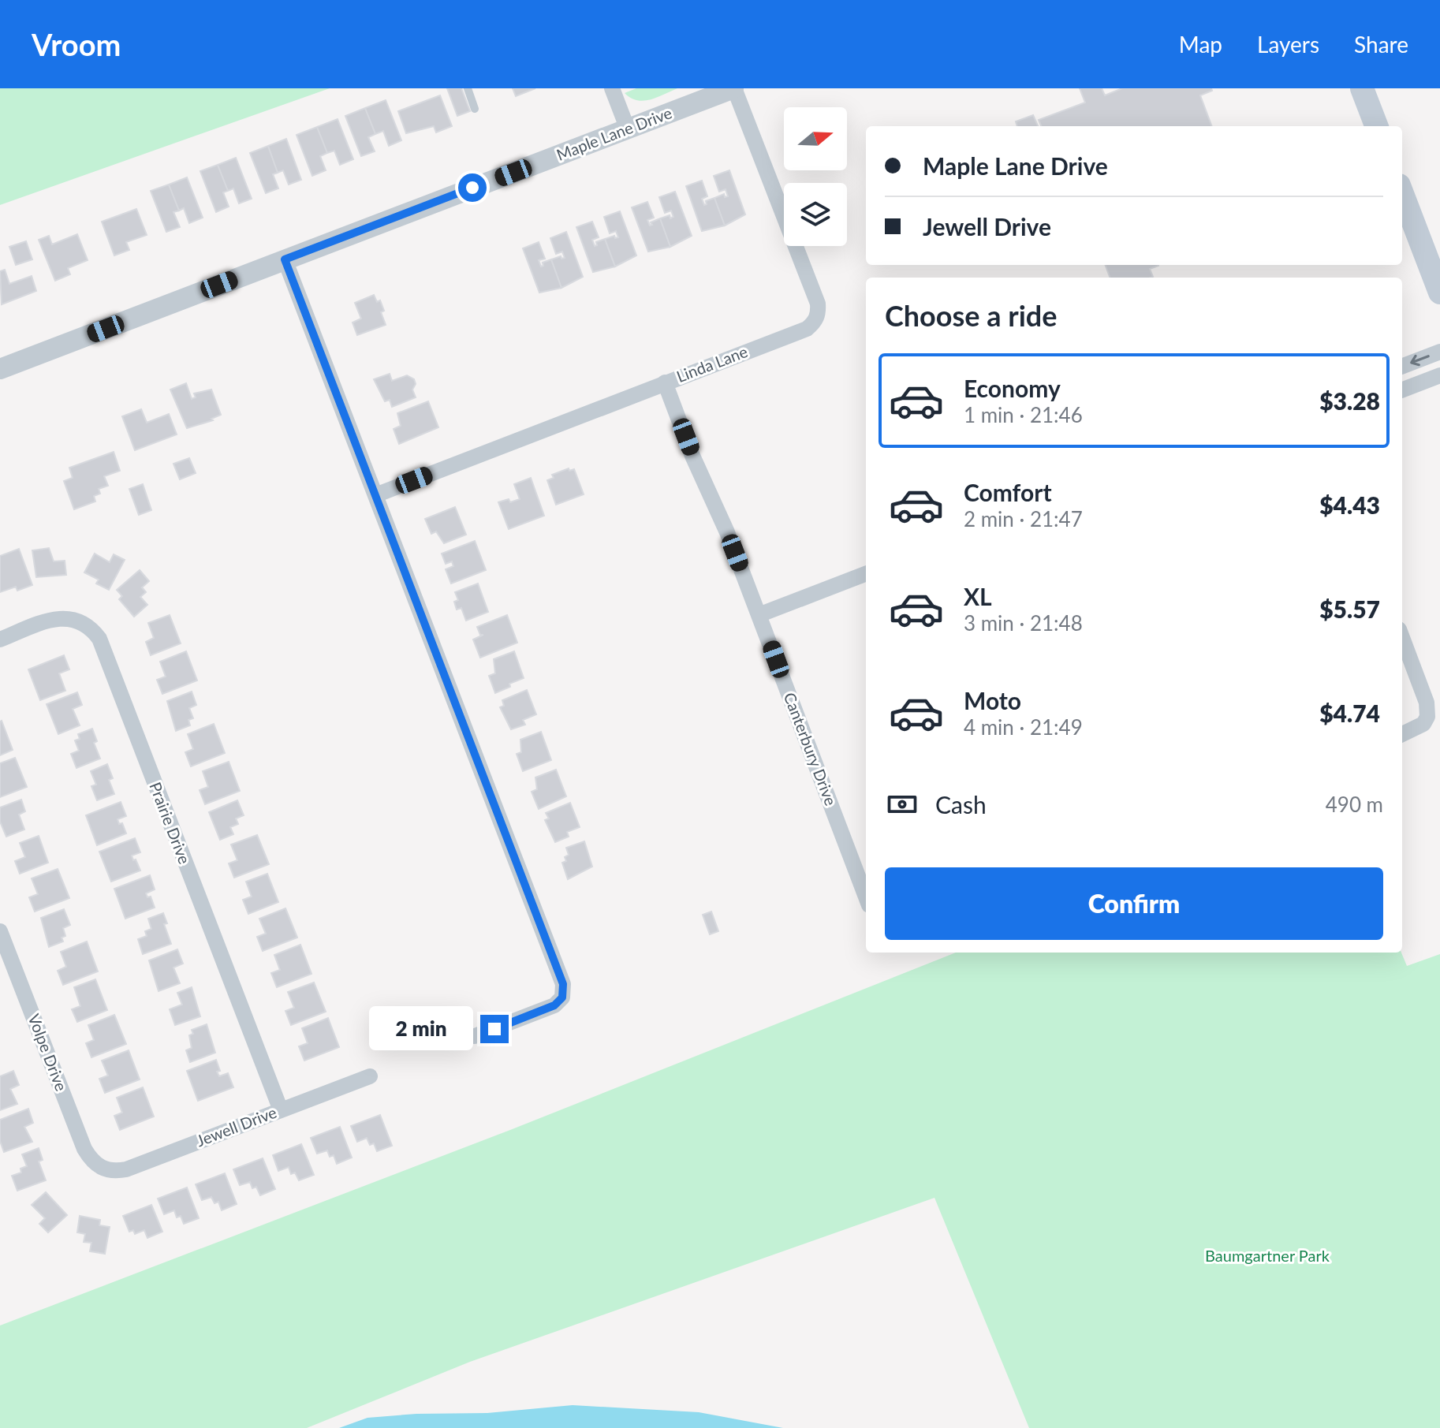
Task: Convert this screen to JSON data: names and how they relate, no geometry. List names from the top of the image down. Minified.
{"streets":{"street":["Maple Lane Drive","Linda Lane","Canterbury Drive","Prairie Drive","Volpe Drive","Jewell Drive"]},"crossings":[["Maple Lane Drive","Linda Lane"],["Linda Lane","Canterbury Drive"],["Prairie Drive","Jewell Drive"],["Volpe Drive","Jewell Drive"]],"parks":["Baumgartner Park"],"north":"right","page":{"header":"Vroom","nav":["Map","Layers","Share"],"banner":["Maple Lane Drive","Jewell Drive"],"heading":"Choose a ride","list":[{"name":"Economy","note":"1 min · 21:46","value":"$3.28"},{"name":"Comfort","note":"2 min · 21:47","value":"$4.43"},{"name":"XL","note":"3 min · 21:48","value":"$5.57"},{"name":"Moto","note":"4 min · 21:49","value":"$4.74"}],"pay":["Cash","490 m"],"buttons":"Confirm","bubble":"2 min"}}
